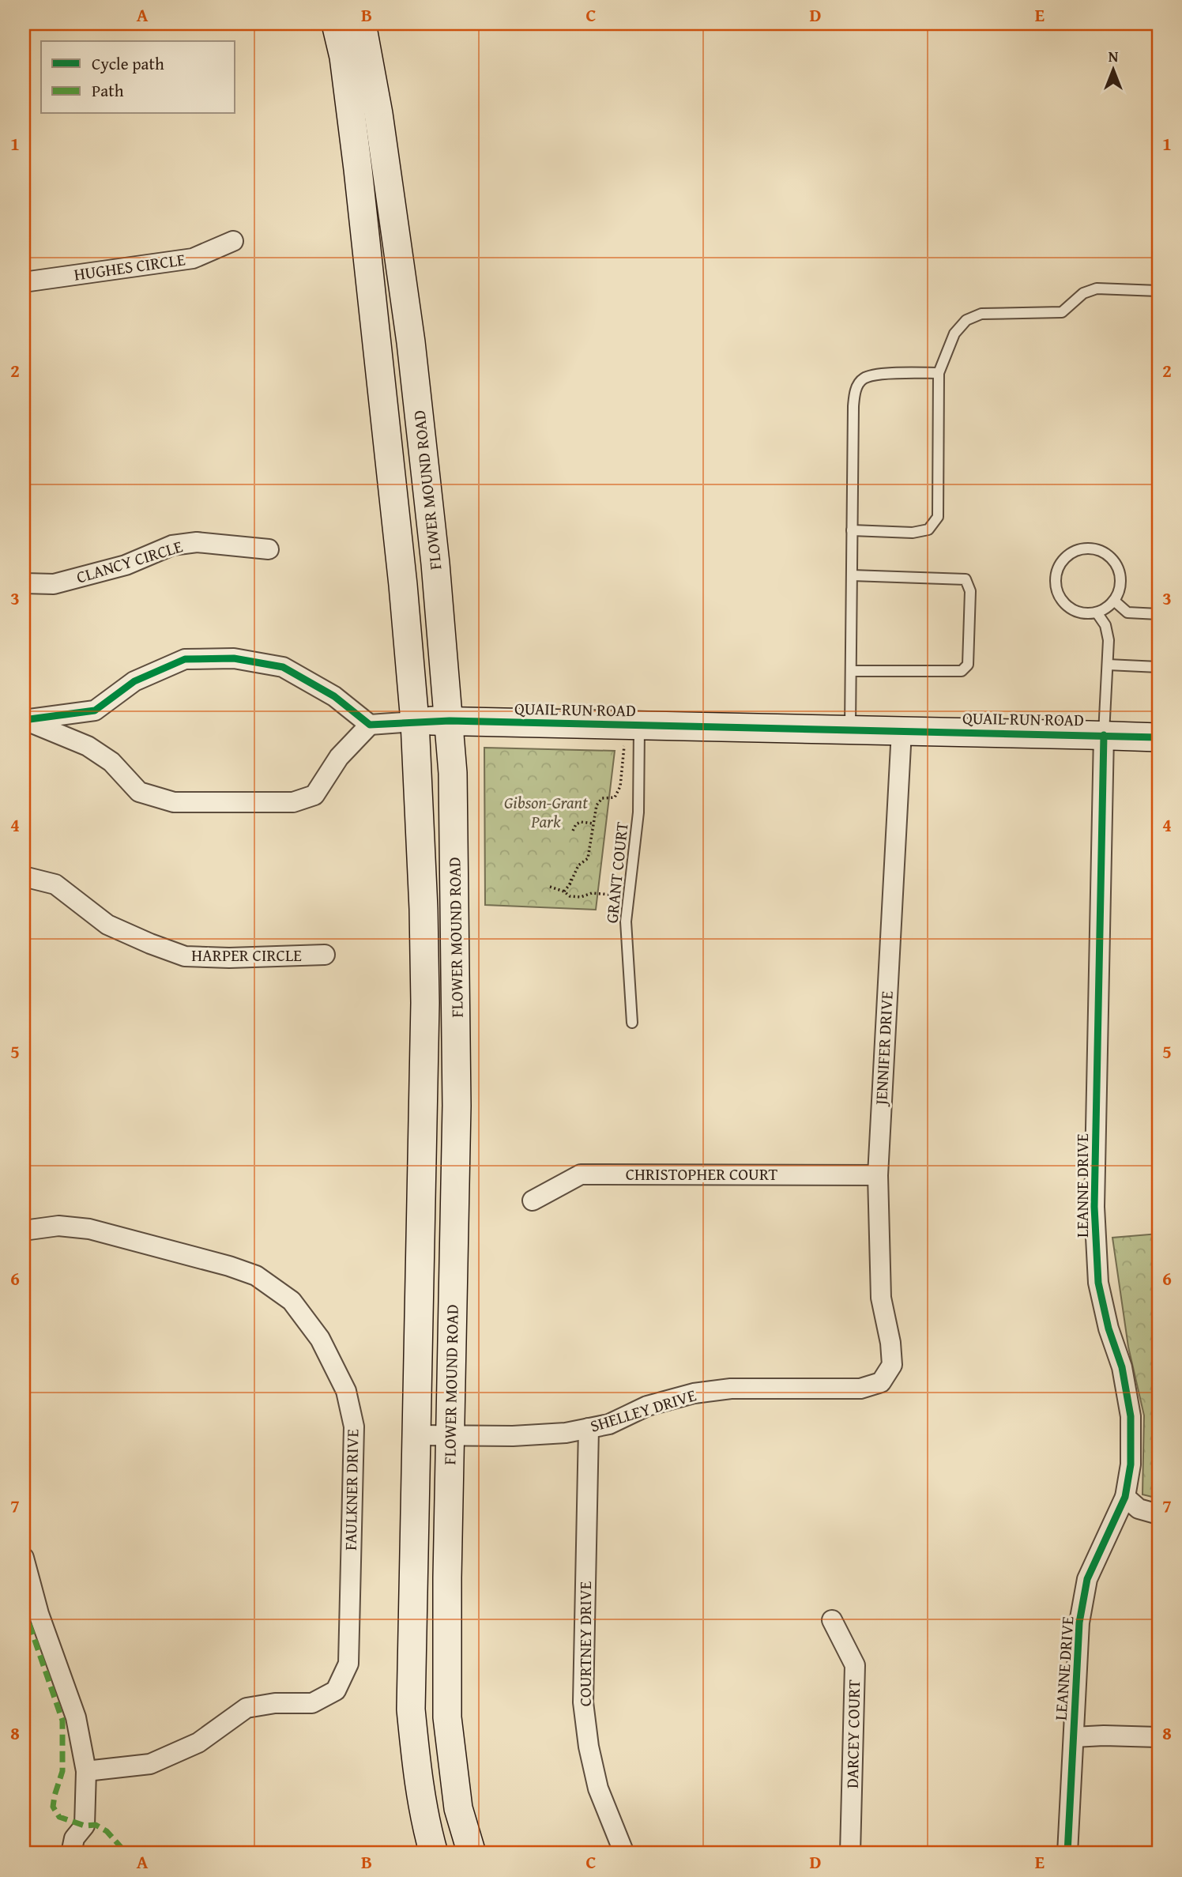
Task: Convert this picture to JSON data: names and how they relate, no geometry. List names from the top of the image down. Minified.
{"streets":{"main road":["FLOWER MOUND ROAD","QUAIL RUN ROAD"],"street":["HUGHES CIRCLE","CLANCY CIRCLE","HARPER CIRCLE","JENNIFER DRIVE","CHRISTOPHER COURT","LEANNE DRIVE","SHELLEY DRIVE","FAULKNER DRIVE","COURTNEY DRIVE","DARCEY COURT"],"lane":["GRANT COURT"]},"crossings":[["FLOWER MOUND ROAD","QUAIL RUN ROAD"],["FLOWER MOUND ROAD","SHELLEY DRIVE"],["QUAIL RUN ROAD","GRANT COURT"],["QUAIL RUN ROAD","JENNIFER DRIVE"],["QUAIL RUN ROAD","LEANNE DRIVE"],["JENNIFER DRIVE","CHRISTOPHER COURT"],["JENNIFER DRIVE","SHELLEY DRIVE"],["SHELLEY DRIVE","COURTNEY DRIVE"]],"parks":["Gibson-Grant Park"],"legend":["Cycle path","Path"],"north":"top","grid":{"columns":["A","B","C","D","E"],"rows":["1","2","3","4","5","6","7","8"]}}
